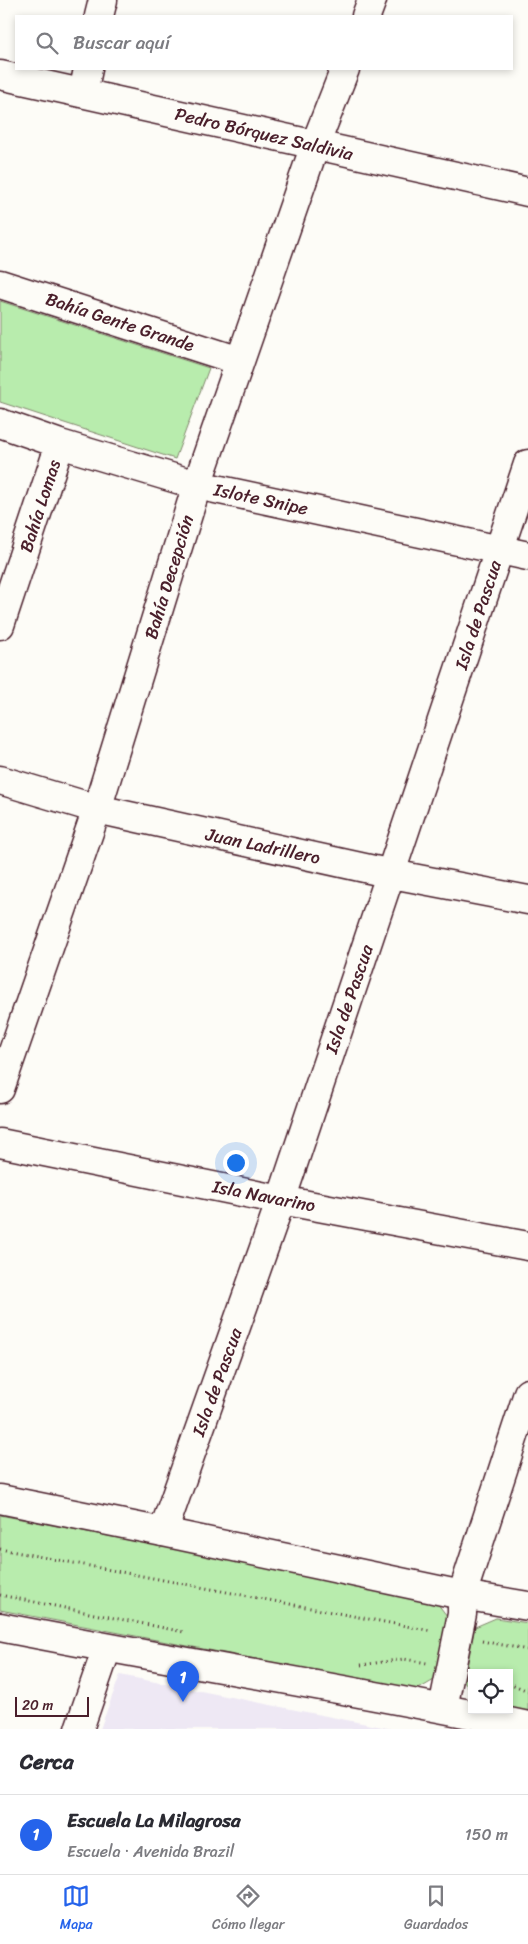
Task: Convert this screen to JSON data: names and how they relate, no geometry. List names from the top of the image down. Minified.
{"streets":{"street":["Pedro Bórquez Saldivia","Bahía Gente Grande","Islote Snipe","Bahía Lomas","Bahía Decepción","Isla de Pascua","Juan Ladrillero","Isla Navarino"]},"crossings":[["Pedro Bórquez Saldivia","Bahía Decepción"],["Bahía Gente Grande","Bahía Decepción"],["Islote Snipe","Bahía Lomas"],["Islote Snipe","Bahía Decepción"],["Islote Snipe","Isla de Pascua"],["Bahía Decepción","Juan Ladrillero"],["Isla de Pascua","Juan Ladrillero"],["Isla de Pascua","Isla Navarino"]],"scale_bar":"20 m","page":{"search":"Buscar aquí","pins":"1","scale":"20 m","heading":"Cerca","list":[{"mark":"1","name":"Escuela La Milagrosa","note":"Escuela · Avenida Brazil","value":"150 m"}],"nav":["Mapa","Cómo llegar","Guardados"]}}
